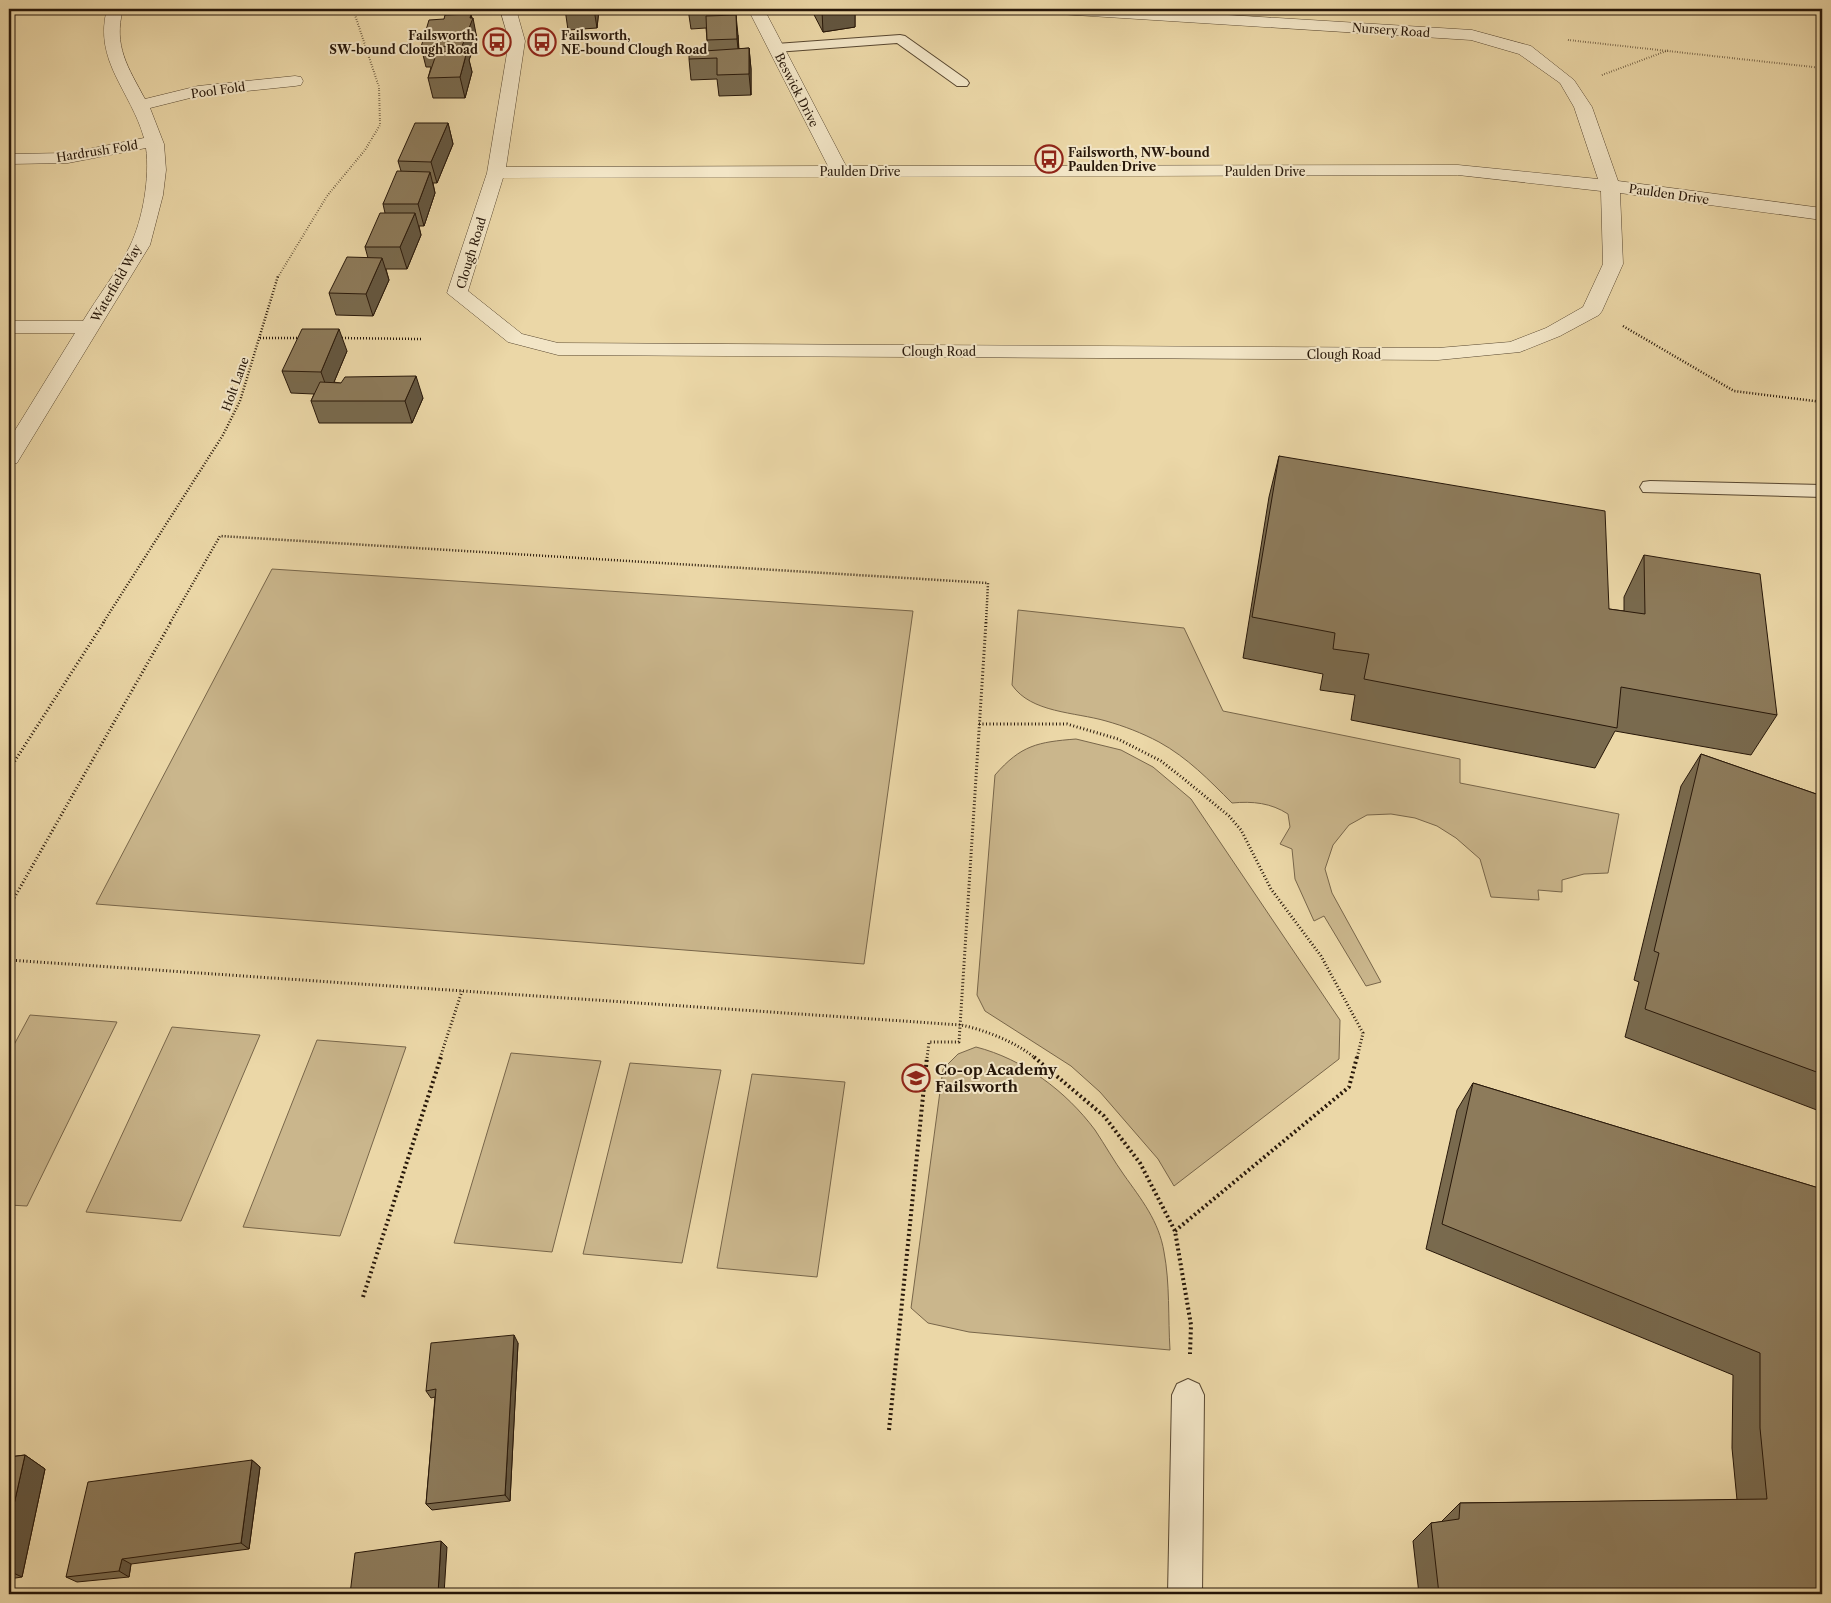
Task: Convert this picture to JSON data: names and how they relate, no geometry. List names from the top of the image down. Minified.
{"streets":{"street":["Nursery Road","Pool Fold","Beswick Drive","Hardrush Fold","Paulden Drive","Clough Road","Waterfield Way"],"path":["Holt Lane"]},"crossings":[["Nursery Road","Paulden Drive"],["Pool Fold","Waterfield Way"],["Beswick Drive","Paulden Drive"],["Hardrush Fold","Waterfield Way"],["Paulden Drive","Clough Road"]],"places":{"bus stop":["Failsworth, SW-bound Clough Road","Failsworth, NE-bound Clough Road","Failsworth, NW-bound Paulden Drive"],"school or university":["Co-op Academy Failsworth"]}}
